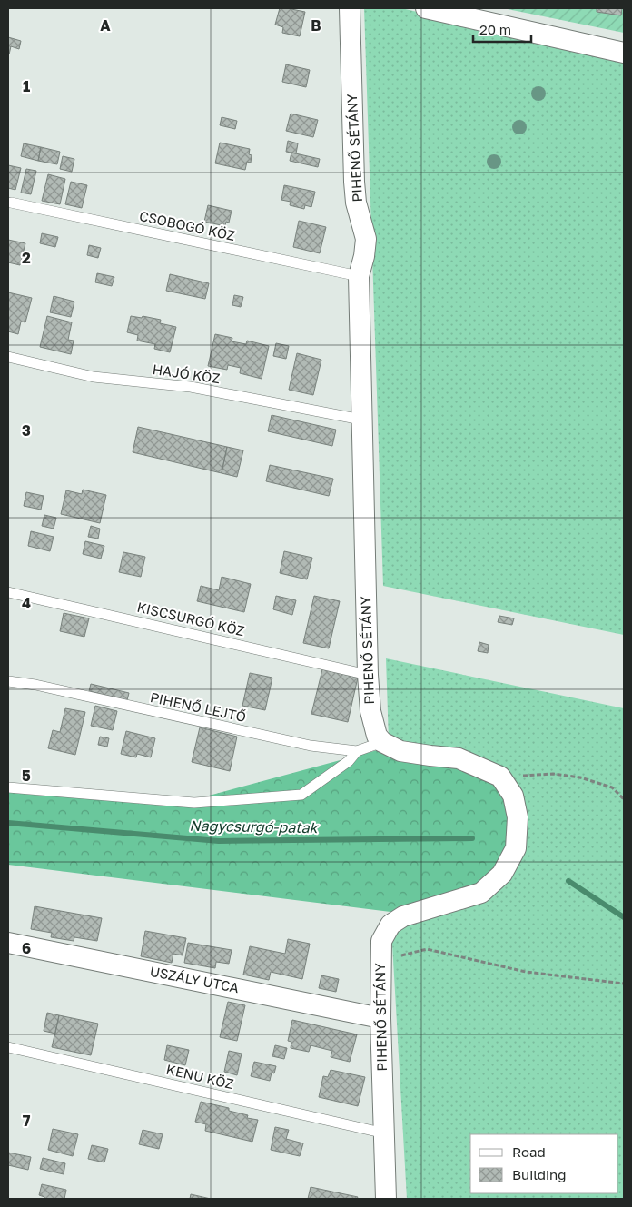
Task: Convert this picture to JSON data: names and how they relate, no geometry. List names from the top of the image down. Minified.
{"streets":{"street":["PIHENŐ SÉTÁNY","USZÁLY UTCA"],"lane":["CSOBOGÓ KÖZ","HAJÓ KÖZ","KISCSURGÓ KÖZ","PIHENŐ LEJTŐ","KENU KÖZ"]},"crossings":[["PIHENŐ SÉTÁNY","CSOBOGÓ KÖZ"],["PIHENŐ SÉTÁNY","HAJÓ KÖZ"],["PIHENŐ SÉTÁNY","KISCSURGÓ KÖZ"],["PIHENŐ SÉTÁNY","PIHENŐ LEJTŐ"],["PIHENŐ SÉTÁNY","USZÁLY UTCA"],["PIHENŐ SÉTÁNY","KENU KÖZ"]],"water":["Nagycsurgó-patak"],"legend":["Road","Building"],"scale_bar":"20 m","grid":{"columns":["A","B"],"rows":["1","2","3","4","5","6","7"]}}
